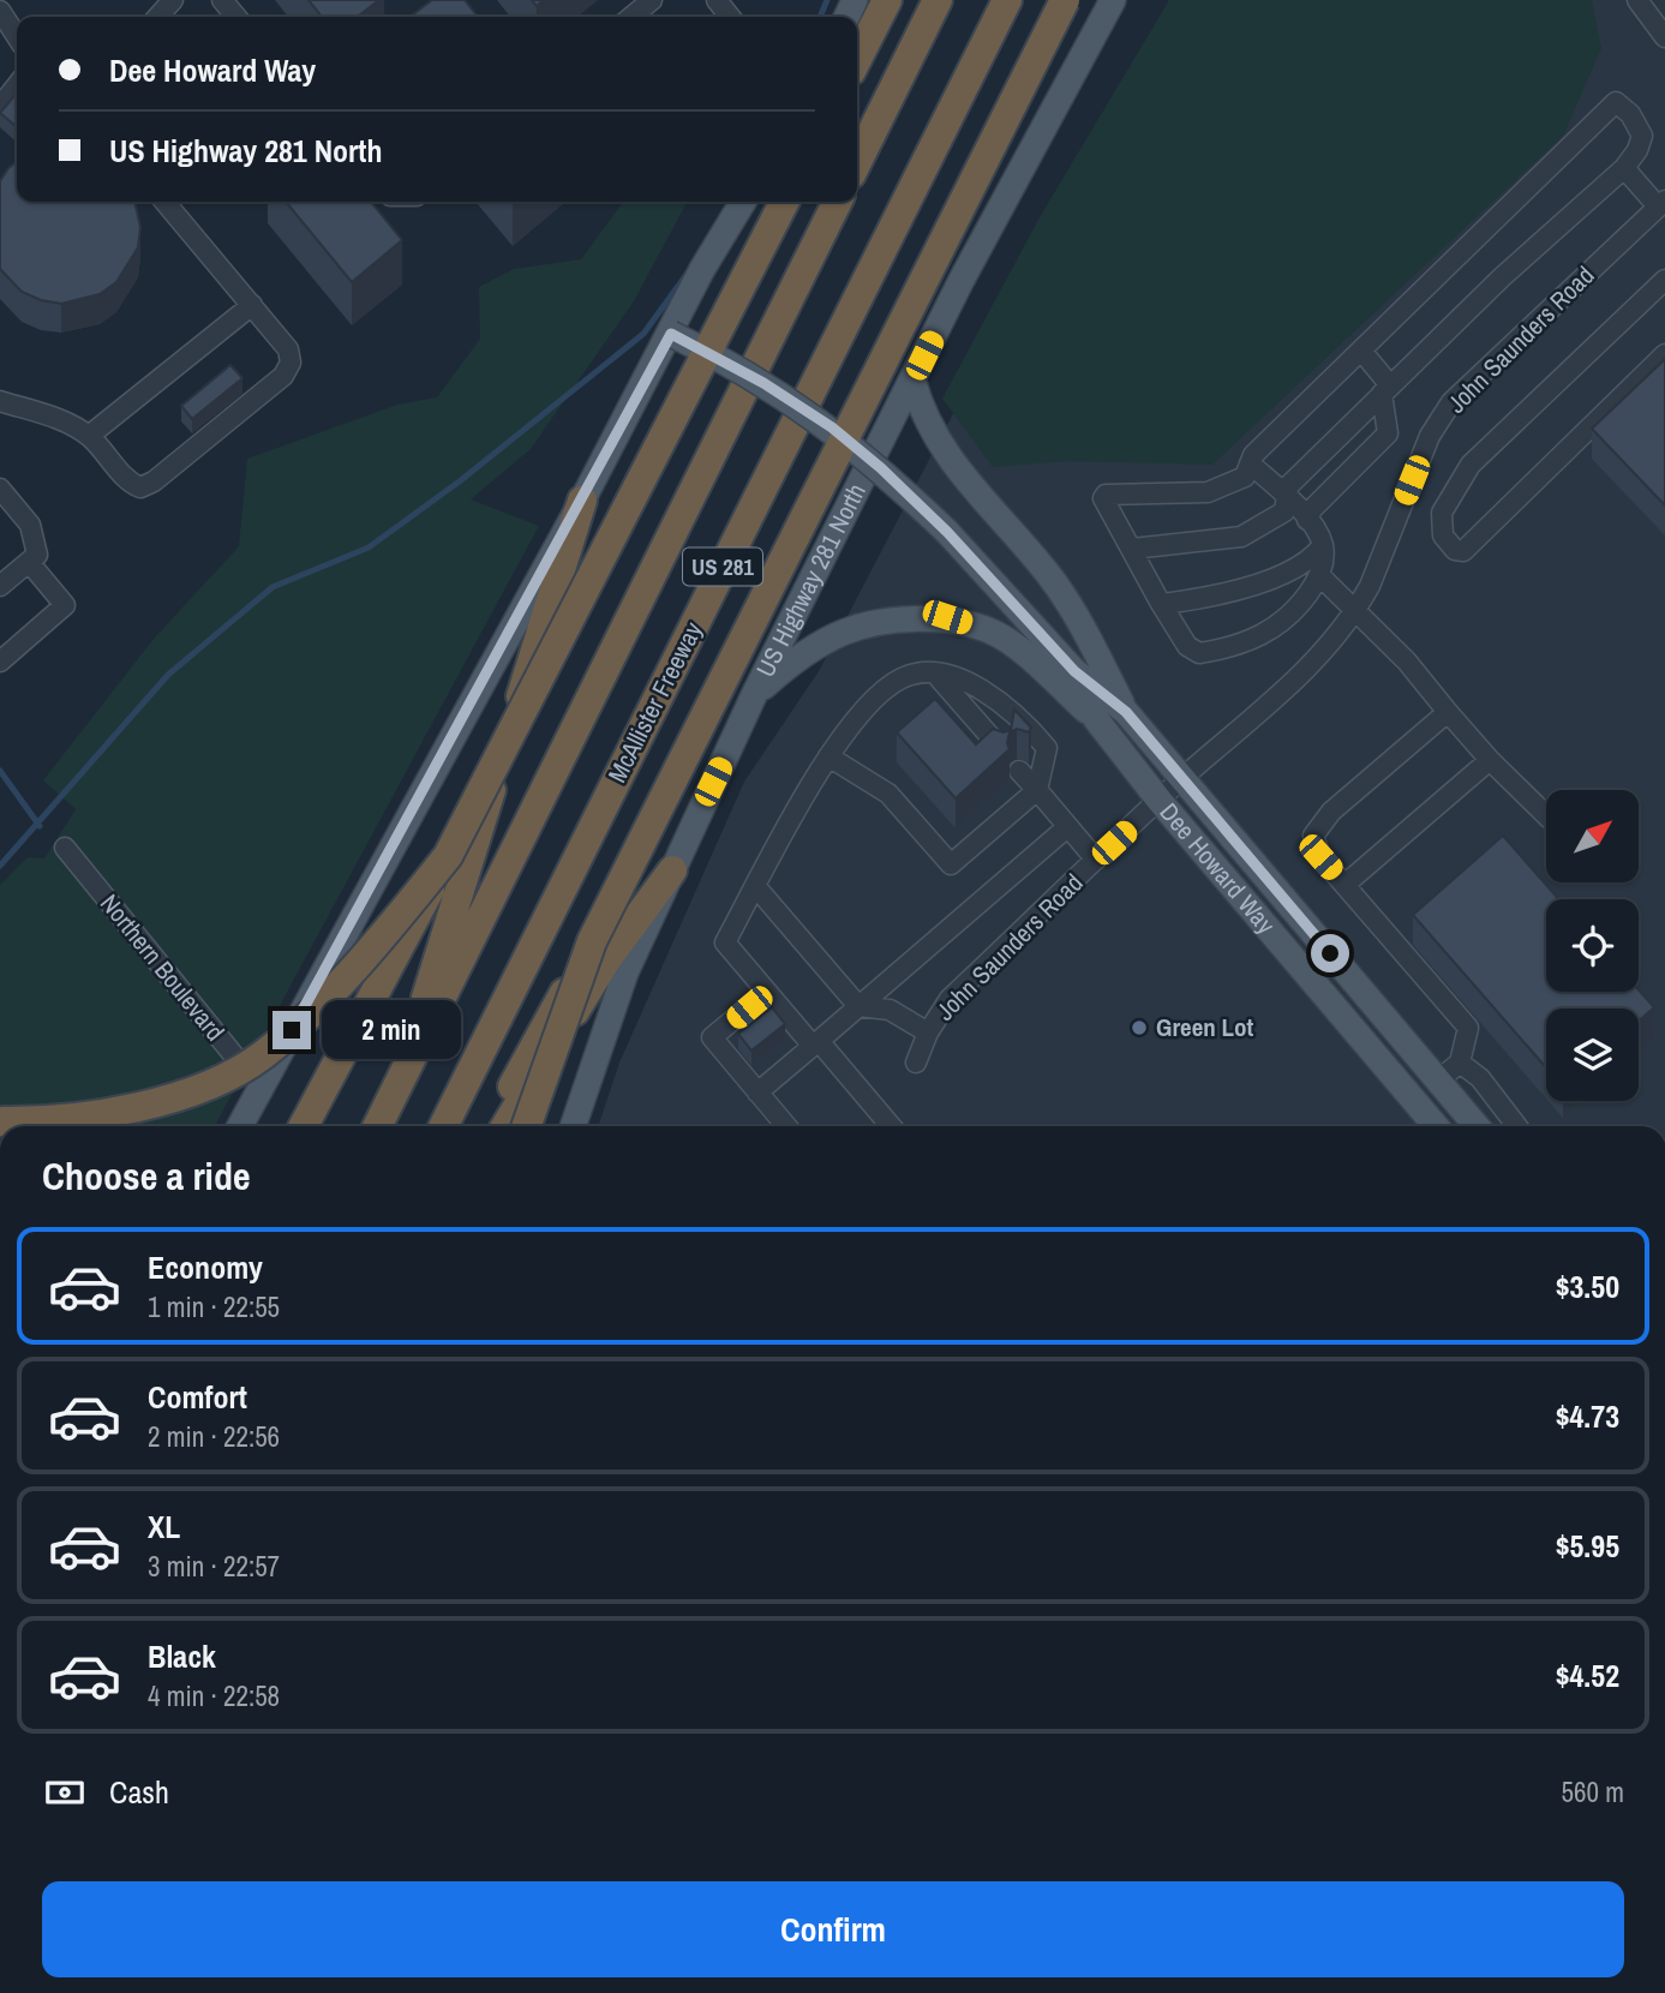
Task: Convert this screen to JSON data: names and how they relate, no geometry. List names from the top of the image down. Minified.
{"streets":{"highway":["US 281","McAllister Freeway"],"main road":["US Highway 281 North","Dee Howard Way"],"street":["John Saunders Road","Northern Boulevard"]},"crossings":[["John Saunders Road","Dee Howard Way"]],"places":["Green Lot"],"north":"top right","page":{"banner":["Dee Howard Way","US Highway 281 North"],"bubble":"2 min","heading":"Choose a ride","list":[{"name":"Economy","note":"1 min · 22:55","value":"$3.50"},{"name":"Comfort","note":"2 min · 22:56","value":"$4.73"},{"name":"XL","note":"3 min · 22:57","value":"$5.95"},{"name":"Black","note":"4 min · 22:58","value":"$4.52"}],"pay":["Cash","560 m"],"buttons":"Confirm"}}
